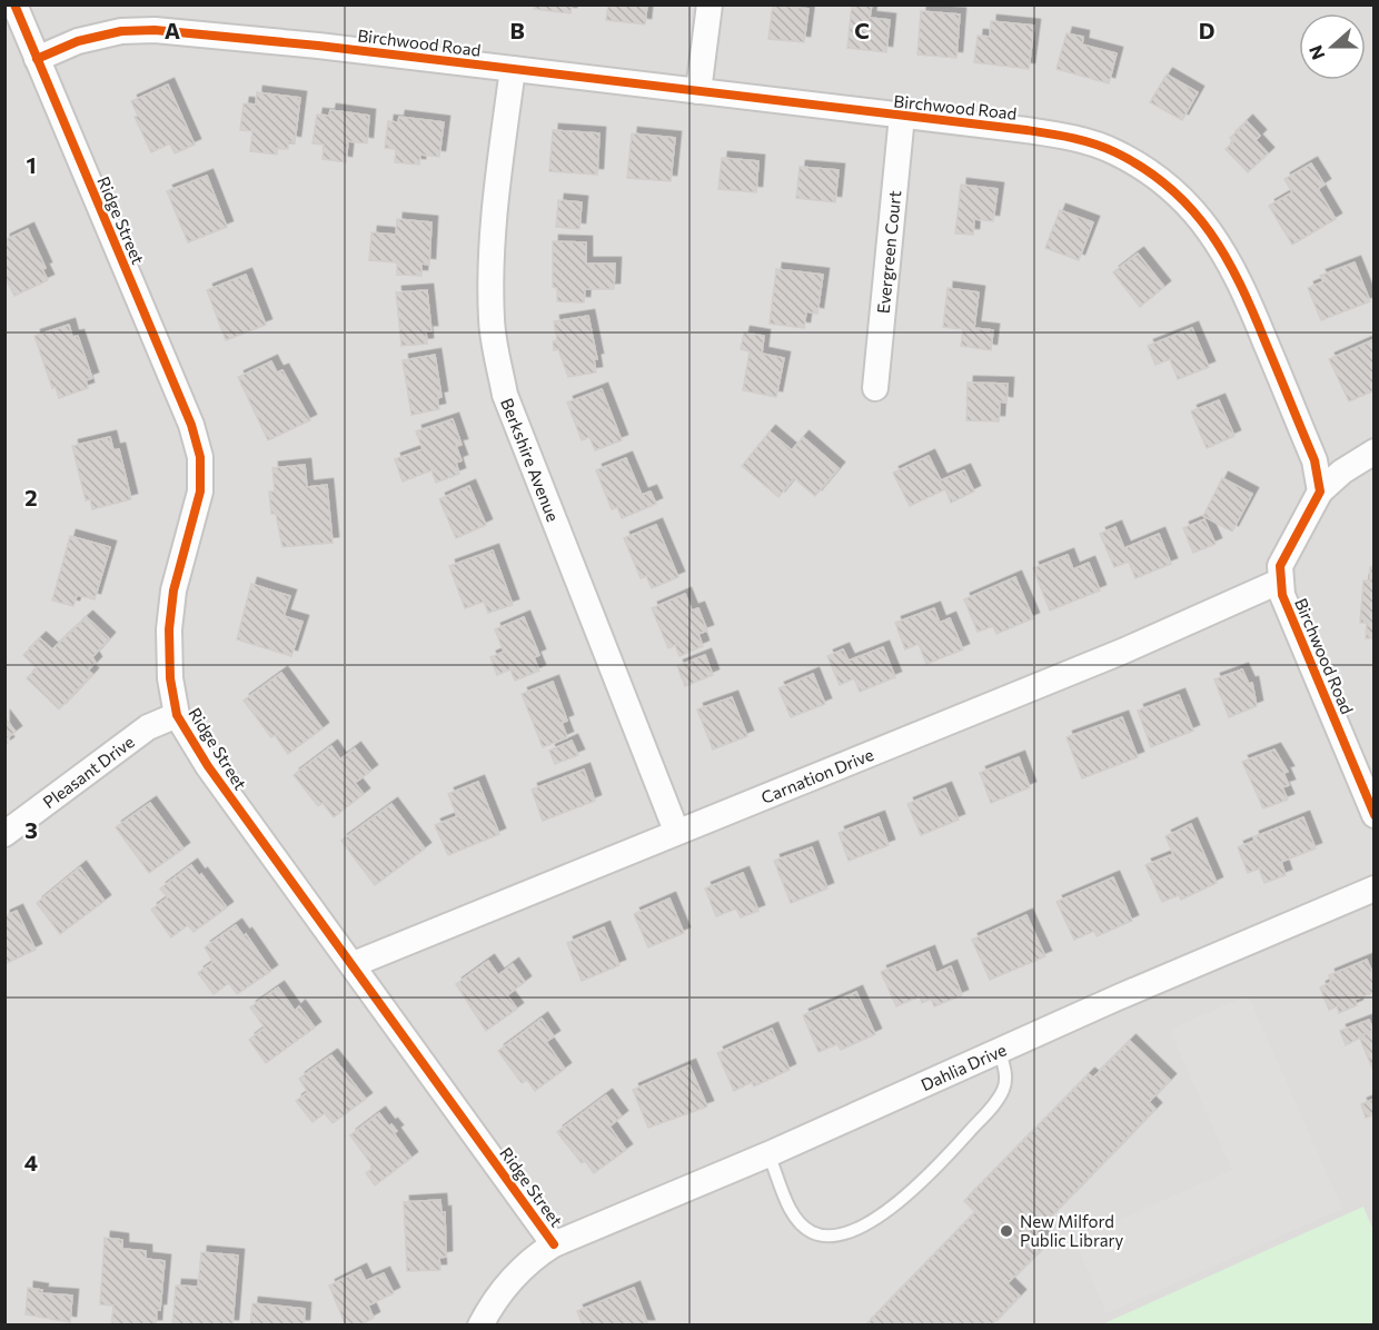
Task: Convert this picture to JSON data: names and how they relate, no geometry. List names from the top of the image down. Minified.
{"streets":{"street":["Birchwood Road","Ridge Street","Evergreen Court","Berkshire Avenue","Pleasant Drive","Carnation Drive","Dahlia Drive"]},"crossings":[["Birchwood Road","Ridge Street"],["Birchwood Road","Evergreen Court"],["Birchwood Road","Berkshire Avenue"],["Birchwood Road","Carnation Drive"],["Ridge Street","Pleasant Drive"],["Ridge Street","Carnation Drive"],["Ridge Street","Dahlia Drive"],["Berkshire Avenue","Carnation Drive"]],"places":["New Milford Public Library"],"north":"left","grid":{"columns":["A","B","C","D"],"rows":["1","2","3","4"]}}
